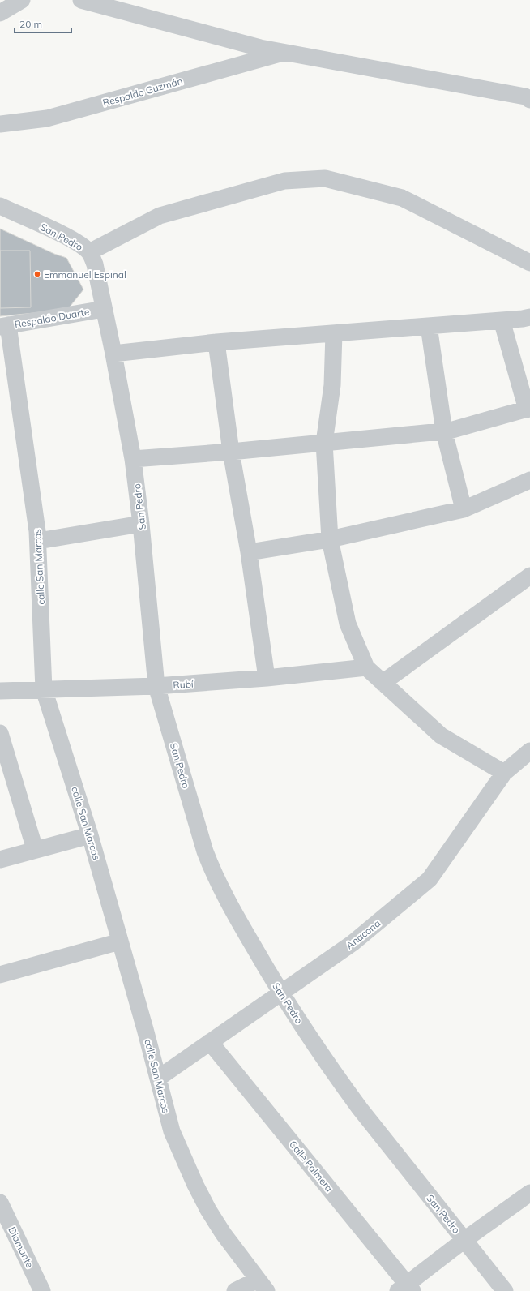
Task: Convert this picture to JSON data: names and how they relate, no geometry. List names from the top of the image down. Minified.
{"streets":{"street":["Respaldo Guzmán","San Pedro","Respaldo Duarte","calle San Marcos","Rubí","Anacona","Calle Palmera","Diamante"]},"crossings":[["San Pedro","Respaldo Duarte"],["San Pedro","Rubí"],["San Pedro","Anacona"],["Respaldo Duarte","calle San Marcos"],["calle San Marcos","Rubí"],["calle San Marcos","Anacona"],["Anacona","Calle Palmera"]],"places":["Emmanuel Espinal"],"scale_bar":"20 m"}
